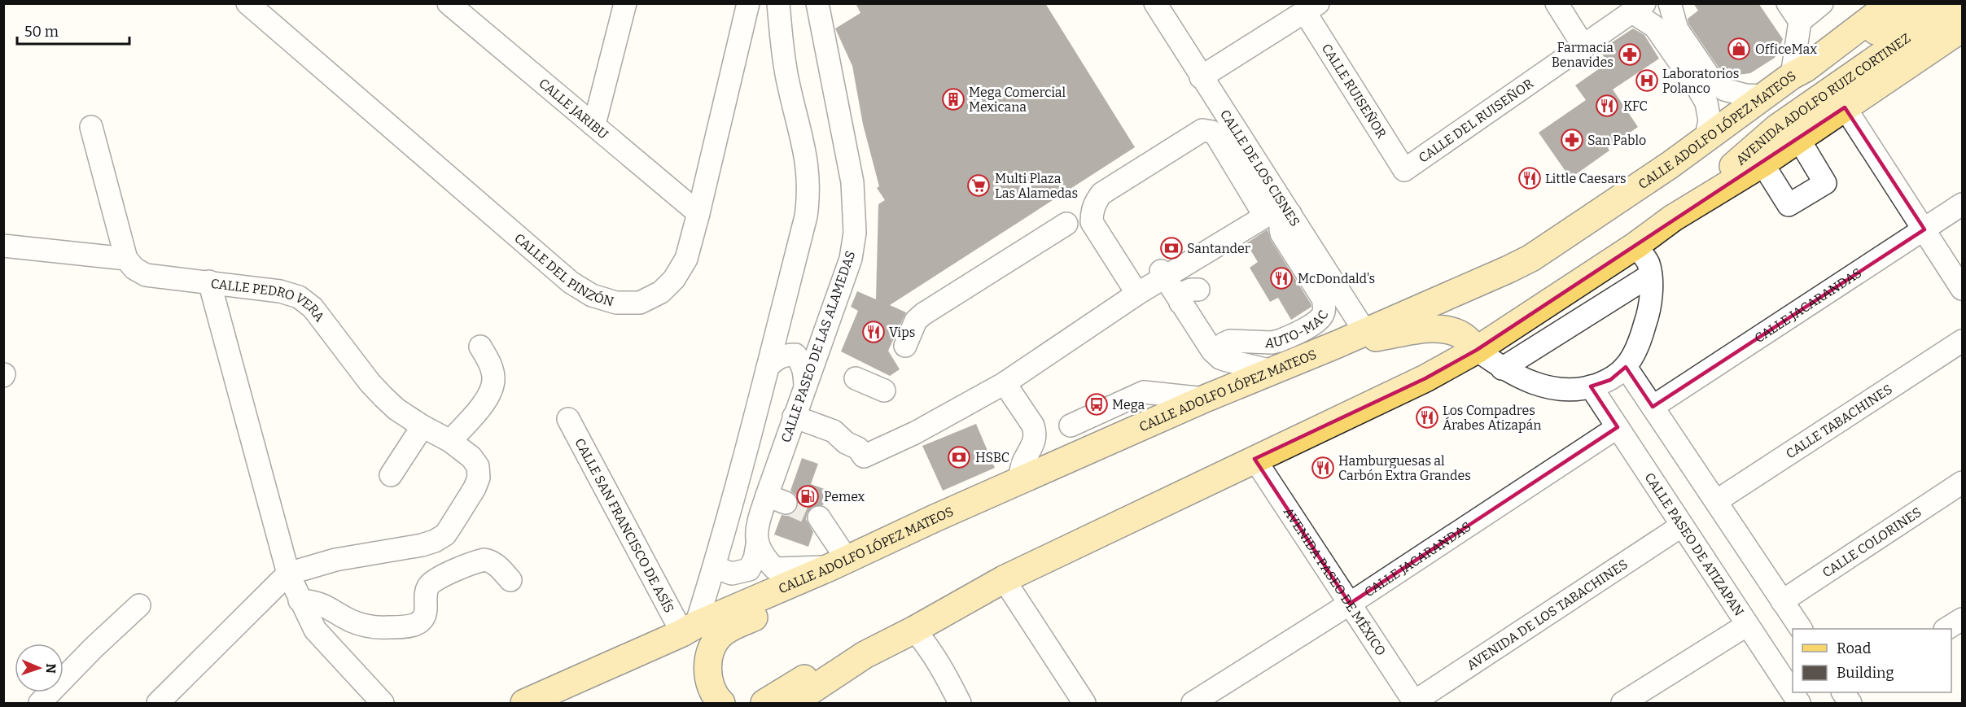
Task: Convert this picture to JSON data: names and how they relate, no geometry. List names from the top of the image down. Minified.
{"streets":{"main road":["AVENIDA ADOLFO RUIZ CORTINEZ","CALLE ADOLFO LÓPEZ MATEOS"],"street":["CALLE RUISEÑOR","CALLE JARIBU","CALLE DEL RUISEÑOR","CALLE DE LOS CISNES","CALLE DEL PINZÓN","CALLE PEDRO VERA","CALLE JACARANDAS","AUTO-MAC","CALLE PASEO DE LAS ALAMEDAS","CALLE TABACHINES","CALLE SAN FRANCISCO DE ASÍS","CALLE COLORINES","CALLE PASEO DE ATIZAPAN","AVENIDA PASEO DE MÉXICO","AVENIDA DE LOS TABACHINES"]},"crossings":[["CALLE RUISEÑOR","CALLE DEL RUISEÑOR"],["CALLE JARIBU","CALLE DEL PINZÓN"],["CALLE ADOLFO LÓPEZ MATEOS","CALLE DE LOS CISNES"],["CALLE ADOLFO LÓPEZ MATEOS","CALLE SAN FRANCISCO DE ASÍS"],["CALLE DE LOS CISNES","AUTO-MAC"],["CALLE JACARANDAS","CALLE PASEO DE ATIZAPAN"],["CALLE JACARANDAS","AVENIDA PASEO DE MÉXICO"],["CALLE PASEO DE ATIZAPAN","AVENIDA DE LOS TABACHINES"],["AVENIDA PASEO DE MÉXICO","AVENIDA DE LOS TABACHINES"]],"places":{"shop":["OfficeMax"],"pharmacy":["Farmacia Benavides","San Pablo"],"hospital":["Laboratorios Polanco"],"building":["Mega Comercial Mexicana"],"restaurant":["KFC","Little Caesars","McDondald's","Vips","Los Compadres Árabes Atizapán","Hamburguesas al Carbón Extra Grandes"],"supermarket":["Multi Plaza Las Alamedas"],"bank":["Santander","HSBC"],"bus stop":["Mega"],"fuel station":["Pemex"]},"legend":["Road","Building"],"scale_bar":"50 m","north":"right"}
